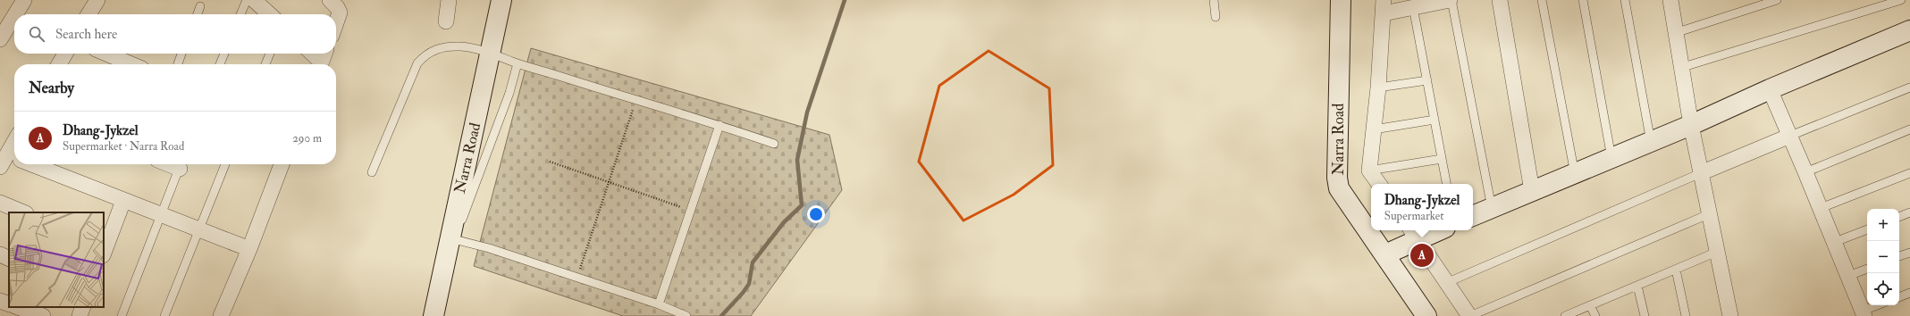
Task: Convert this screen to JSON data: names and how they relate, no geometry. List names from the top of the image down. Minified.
{"streets":{"street":["Narra Road"]},"page":{"search":"Search here","heading":"Nearby","list":[{"mark":"A","name":"Dhang-Jykzel","note":"Supermarket · Narra Road","value":"290 m"}],"popup":["Dhang-Jykzel","Supermarket"],"map_buttons":["+","−"],"pins":"A"}}
